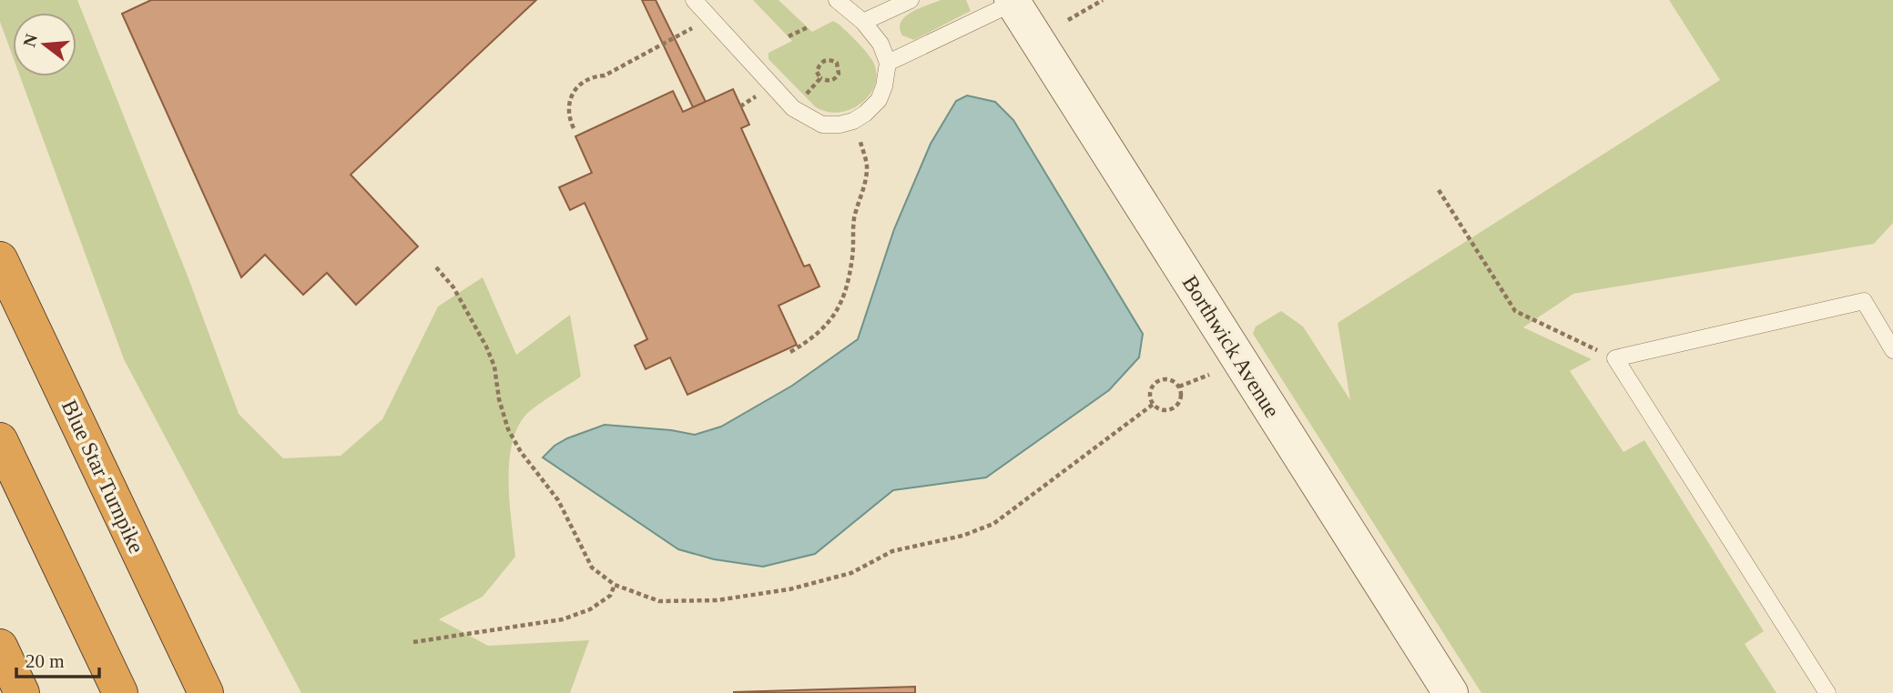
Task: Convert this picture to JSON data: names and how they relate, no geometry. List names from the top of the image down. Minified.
{"streets":{"highway":["Blue Star Turnpike"],"street":["Borthwick Avenue"]},"scale_bar":"20 m","north":"left"}
